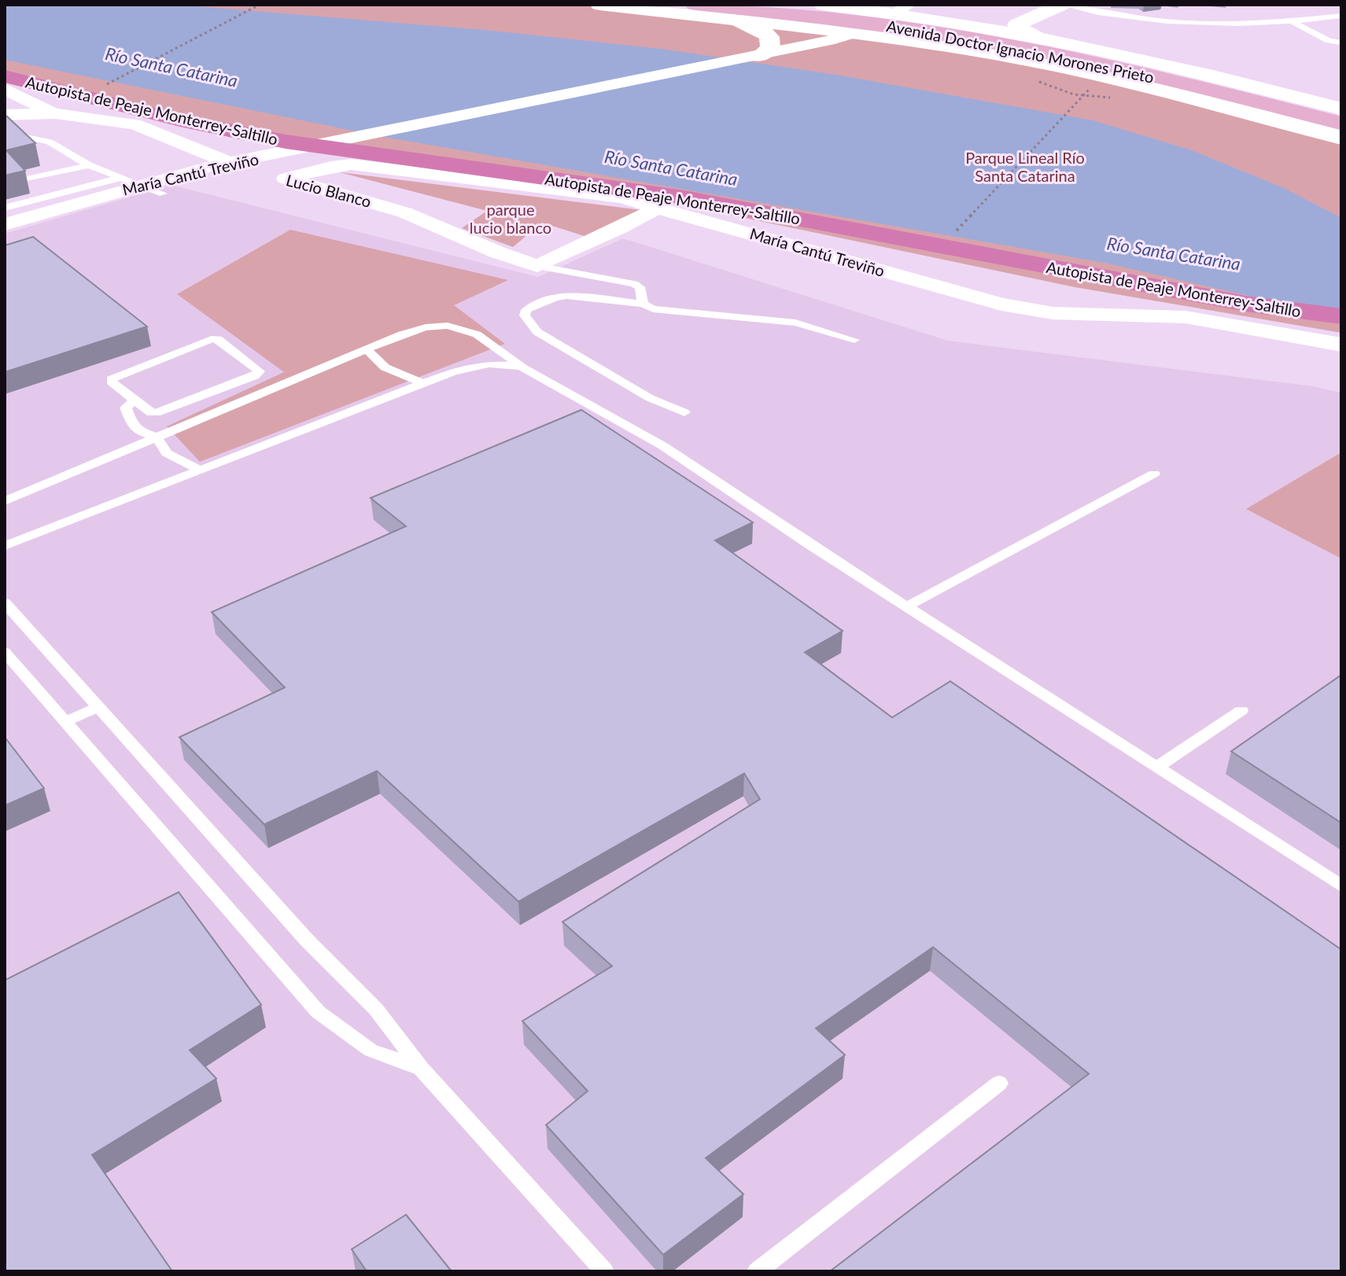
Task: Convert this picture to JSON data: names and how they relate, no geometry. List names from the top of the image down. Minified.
{"streets":{"highway":["Autopista de Peaje Monterrey-Saltillo"],"main road":["Avenida Doctor Ignacio Morones Prieto"],"street":["María Cantú Treviño","Lucio Blanco"]},"crossings":[["María Cantú Treviño","Lucio Blanco"]],"water":["Río Santa Catarina"],"parks":["Parque Lineal Río Santa Catarina","parque lucio blanco"]}
